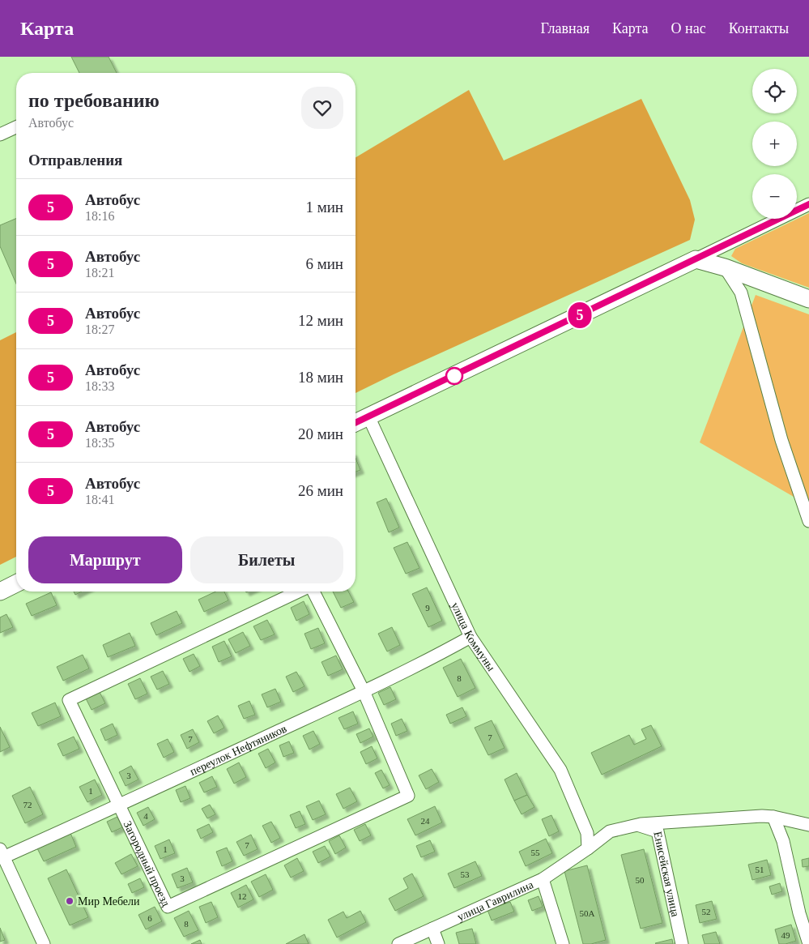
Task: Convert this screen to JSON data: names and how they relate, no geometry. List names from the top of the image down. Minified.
{"streets":{"street":["улица Коммуны","переулок Нефтяников","Загородный проезд","Енисейская улица","улица Гаврилина"]},"crossings":[["улица Коммуны","переулок Нефтяников"],["улица Коммуны","Енисейская улица"],["улица Коммуны","улица Гаврилина"],["переулок Нефтяников","Загородный проезд"],["Енисейская улица","улица Гаврилина"]],"places":["Мир Мебели"],"lines":["bus line 5"],"house_numbers":["9","8","7","7","3","1","72","4","24","7","1","55","51","53","3","50","12","52","50А","6","8","49"],"page":{"header":"Карта","nav":["Главная","Карта","О нас","Контакты"],"on_map":"5","map_buttons":["+","−"],"heading":[["по требованию","Автобус"],"Отправления"],"list":[{"mark":"5","name":"Автобус","note":"18:16","value":"1 мин"},{"mark":"5","name":"Автобус","note":"18:21","value":"6 мин"},{"mark":"5","name":"Автобус","note":"18:27","value":"12 мин"},{"mark":"5","name":"Автобус","note":"18:33","value":"18 мин"},{"mark":"5","name":"Автобус","note":"18:35","value":"20 мин"},{"mark":"5","name":"Автобус","note":"18:41","value":"26 мин"}],"buttons":["Маршрут","Билеты"]}}
